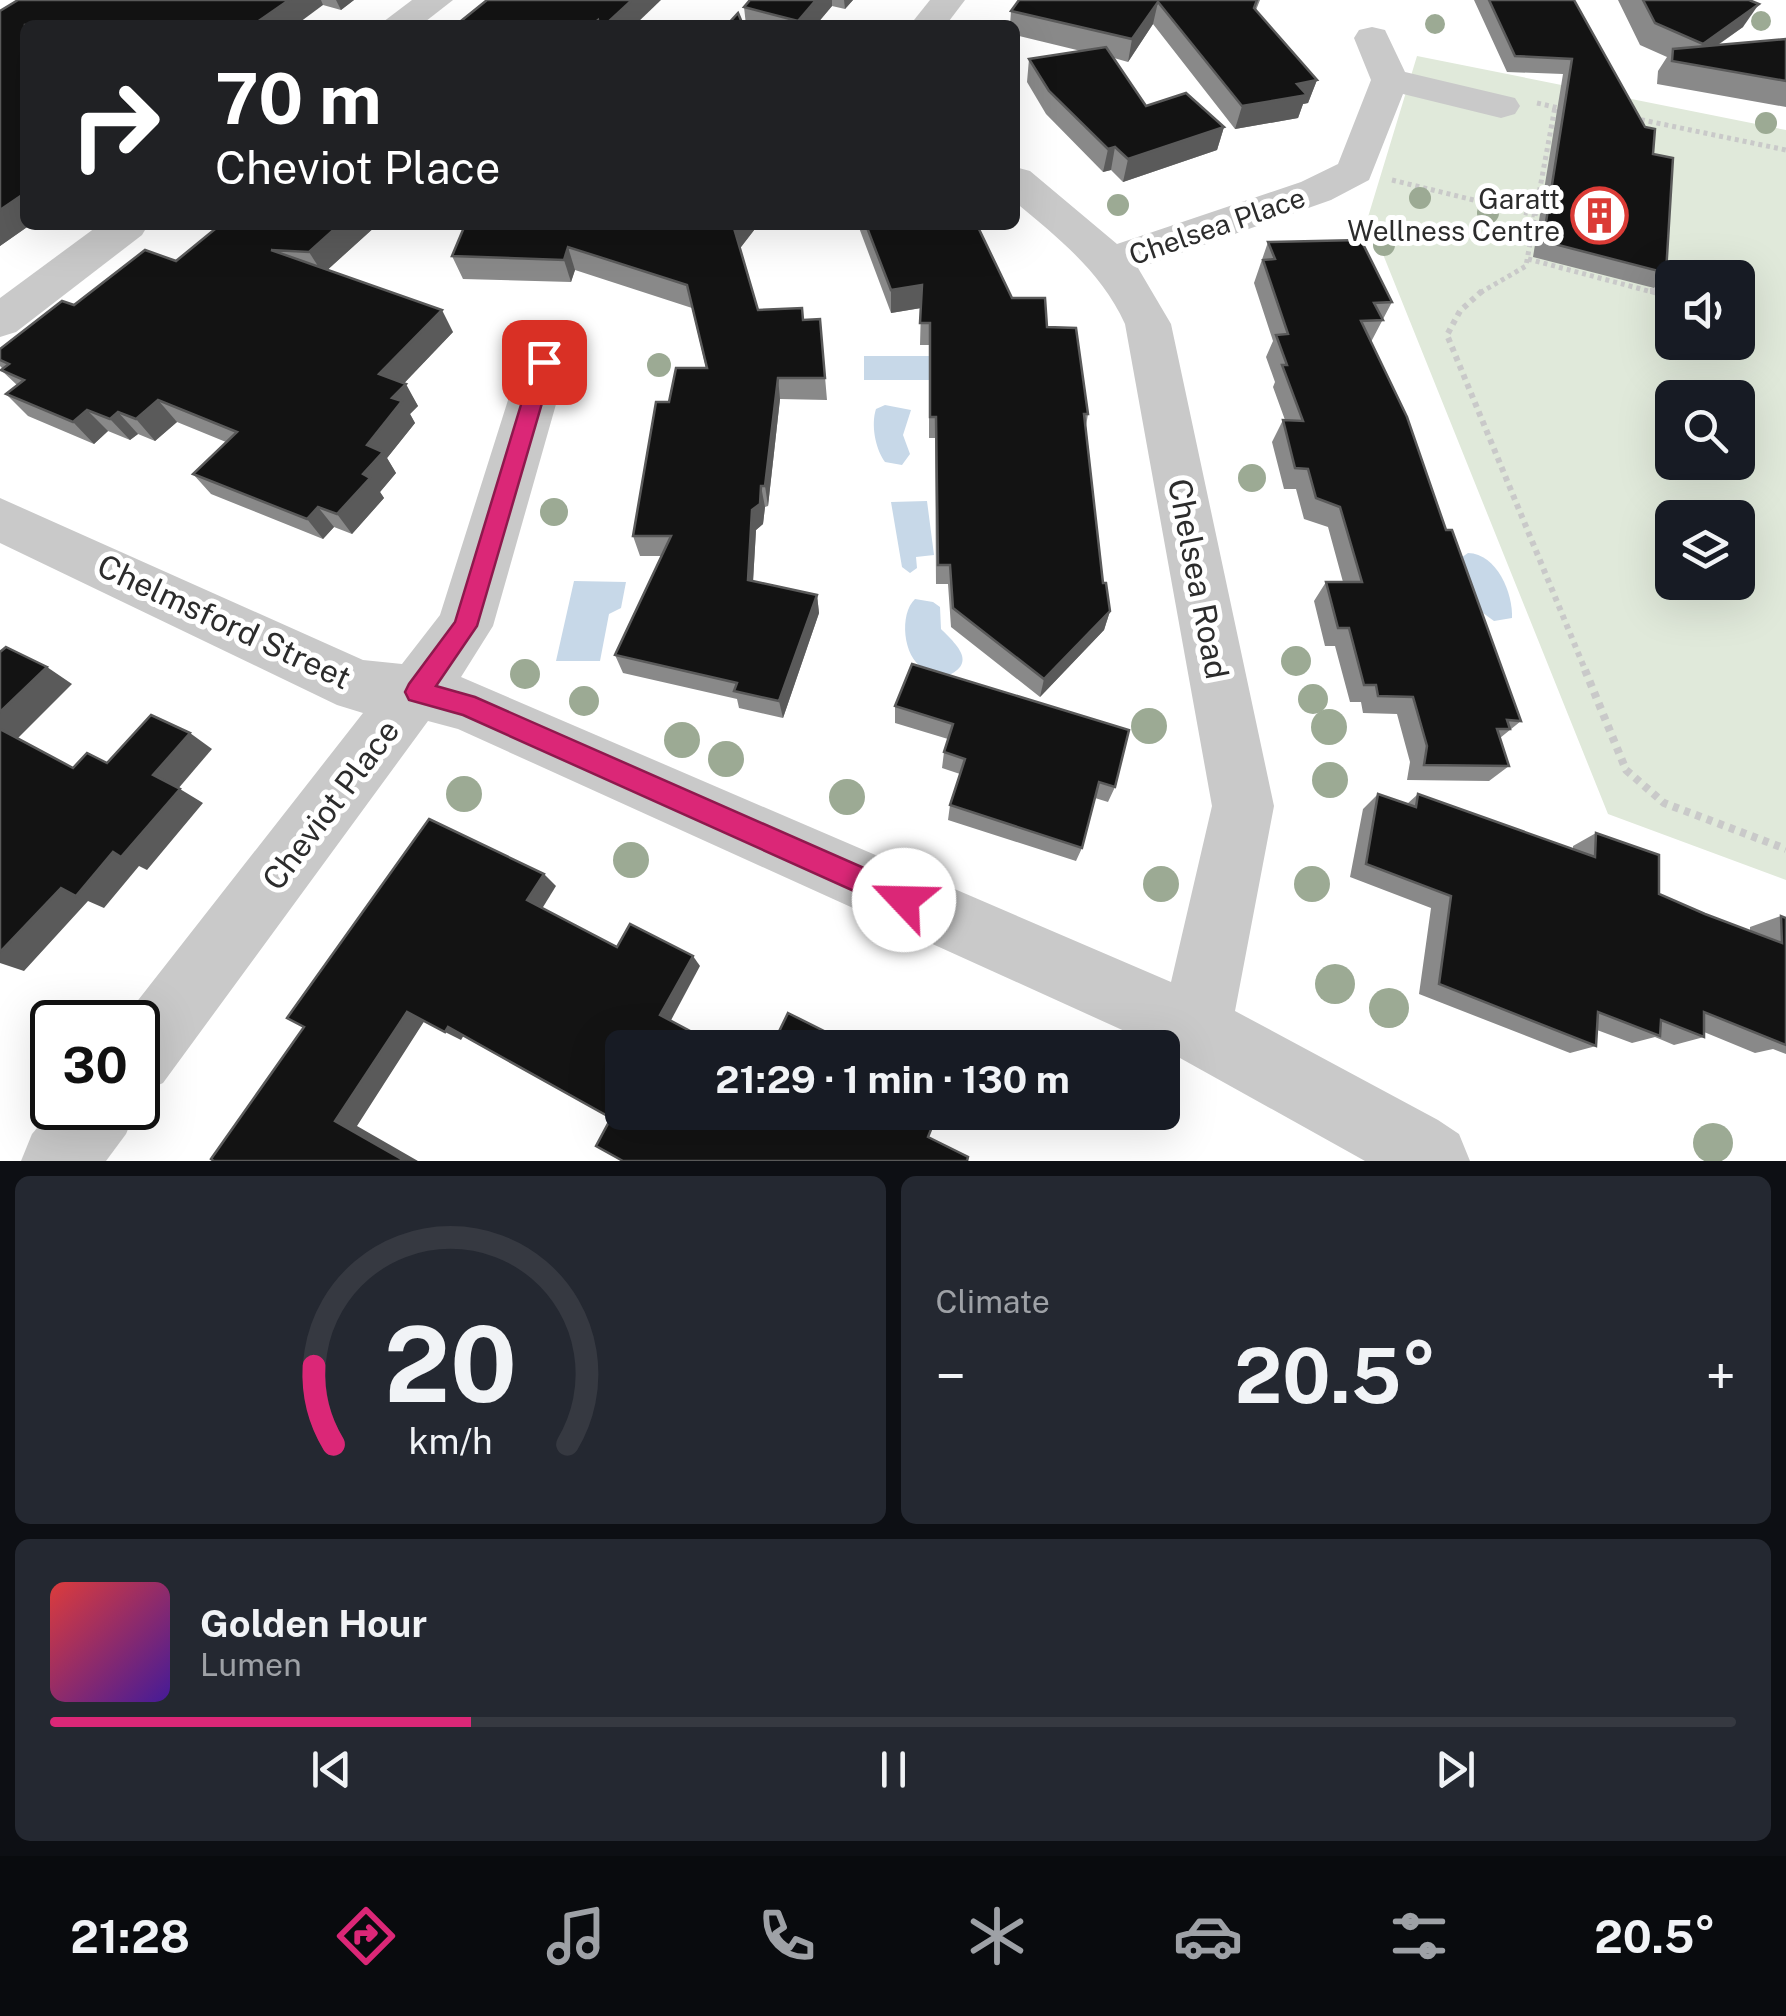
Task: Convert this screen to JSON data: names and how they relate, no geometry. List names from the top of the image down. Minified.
{"streets":{"street":["Chelsea Place","Chelsea Road","Chelmsford Street","Cheviot Place"]},"crossings":[["Chelsea Place","Chelsea Road"],["Chelsea Road","Chelmsford Street"],["Chelmsford Street","Cheviot Place"]],"places":{"building":["Garatt Wellness Centre"]},"page":{"turn":["70 m","Cheviot Place"],"limit":"30","trip":"21:29 · 1 min · 130 m","tile":"Climate","heat":["−","20.5°","+"],"song":["Golden Hour","Lumen"],"tabs":["21:28","20.5°"],"gauge":["20","km/h"]}}
